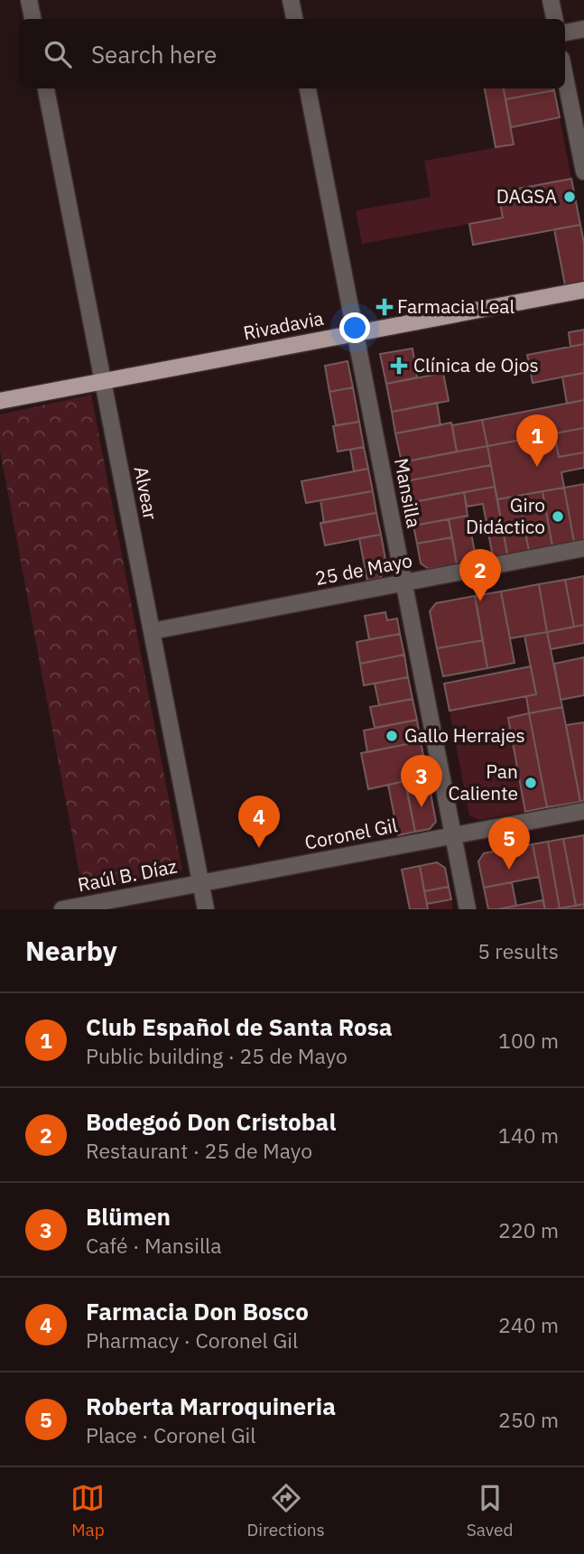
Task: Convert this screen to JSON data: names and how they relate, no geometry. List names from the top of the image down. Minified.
{"streets":{"main road":["Rivadavia"],"street":["Alvear","Mansilla","25 de Mayo","Coronel Gil","Raúl B. Díaz"]},"crossings":[["Rivadavia","Alvear"],["Rivadavia","Mansilla"],["Alvear","25 de Mayo"],["Alvear","Coronel Gil"],["Alvear","Raúl B. Díaz"],["Mansilla","25 de Mayo"],["Mansilla","Coronel Gil"],["Coronel Gil","Raúl B. Díaz"]],"places":{"other":["DAGSA","Giro Didáctico","Gallo Herrajes","Pan Caliente"],"health":["Farmacia Leal","Clínica de Ojos"]},"page":{"search":"Search here","pins":["1","2","3","4","5"],"heading":["Nearby","5 results"],"list":[{"mark":"1","name":"Club Español de Santa Rosa","note":"Public building · 25 de Mayo","value":"100 m"},{"mark":"2","name":"Bodegoó Don Cristobal","note":"Restaurant · 25 de Mayo","value":"140 m"},{"mark":"3","name":"Blümen","note":"Café · Mansilla","value":"220 m"},{"mark":"4","name":"Farmacia Don Bosco","note":"Pharmacy · Coronel Gil","value":"240 m"},{"mark":"5","name":"Roberta Marroquineria","note":"Place · Coronel Gil","value":"250 m"}],"nav":["Map","Directions","Saved"]}}
